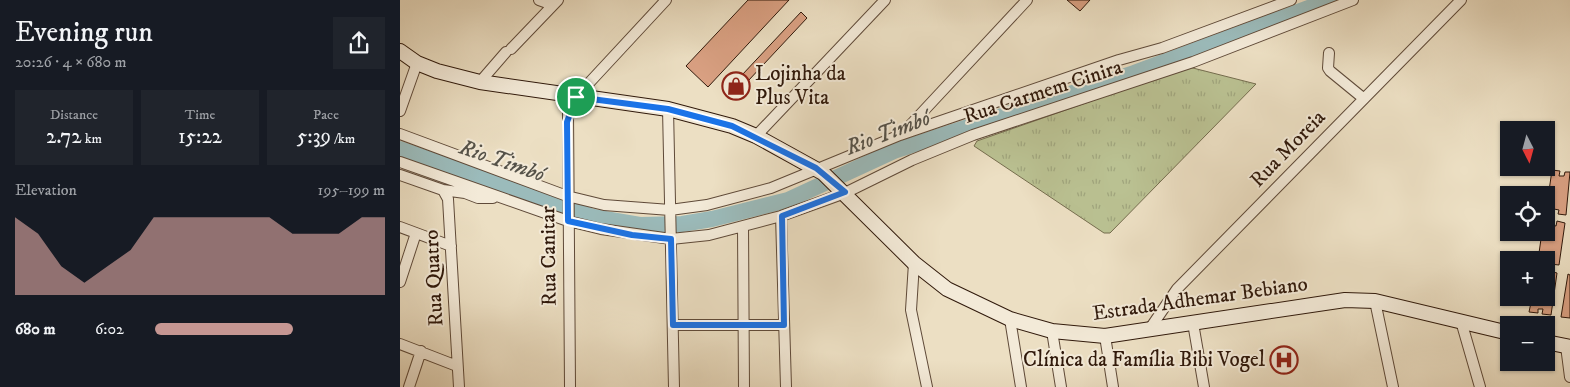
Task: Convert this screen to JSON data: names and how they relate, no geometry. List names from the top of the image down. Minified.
{"streets":{"main road":["Estrada Adhemar Bebiano"],"street":["Rua Carmem Cinira","Rua Moreia","Rua Canitar","Rua Quatro"]},"crossings":[["Rua Carmem Cinira","Rua Canitar"],["Rua Carmem Cinira","Estrada Adhemar Bebiano"],["Rua Moreia","Estrada Adhemar Bebiano"],["Rua Canitar","Estrada Adhemar Bebiano"]],"water":["Rio Timbó"],"places":{"shop":["Lojinha da Plus Vita"],"hospital":["Clínica da Família Bibi Vogel"]},"north":"bottom","page":{"heading":["Evening run","20:26 · 4 × 680 m"],"stats":[["Distance","2.72 km"],["Time","15:22"],["Pace","5:39 /km"]],"map_buttons":["+","−"],"chart":["Elevation","195–199 m"],"list":[{"name":"680 m","note":"6:02"}]}}
